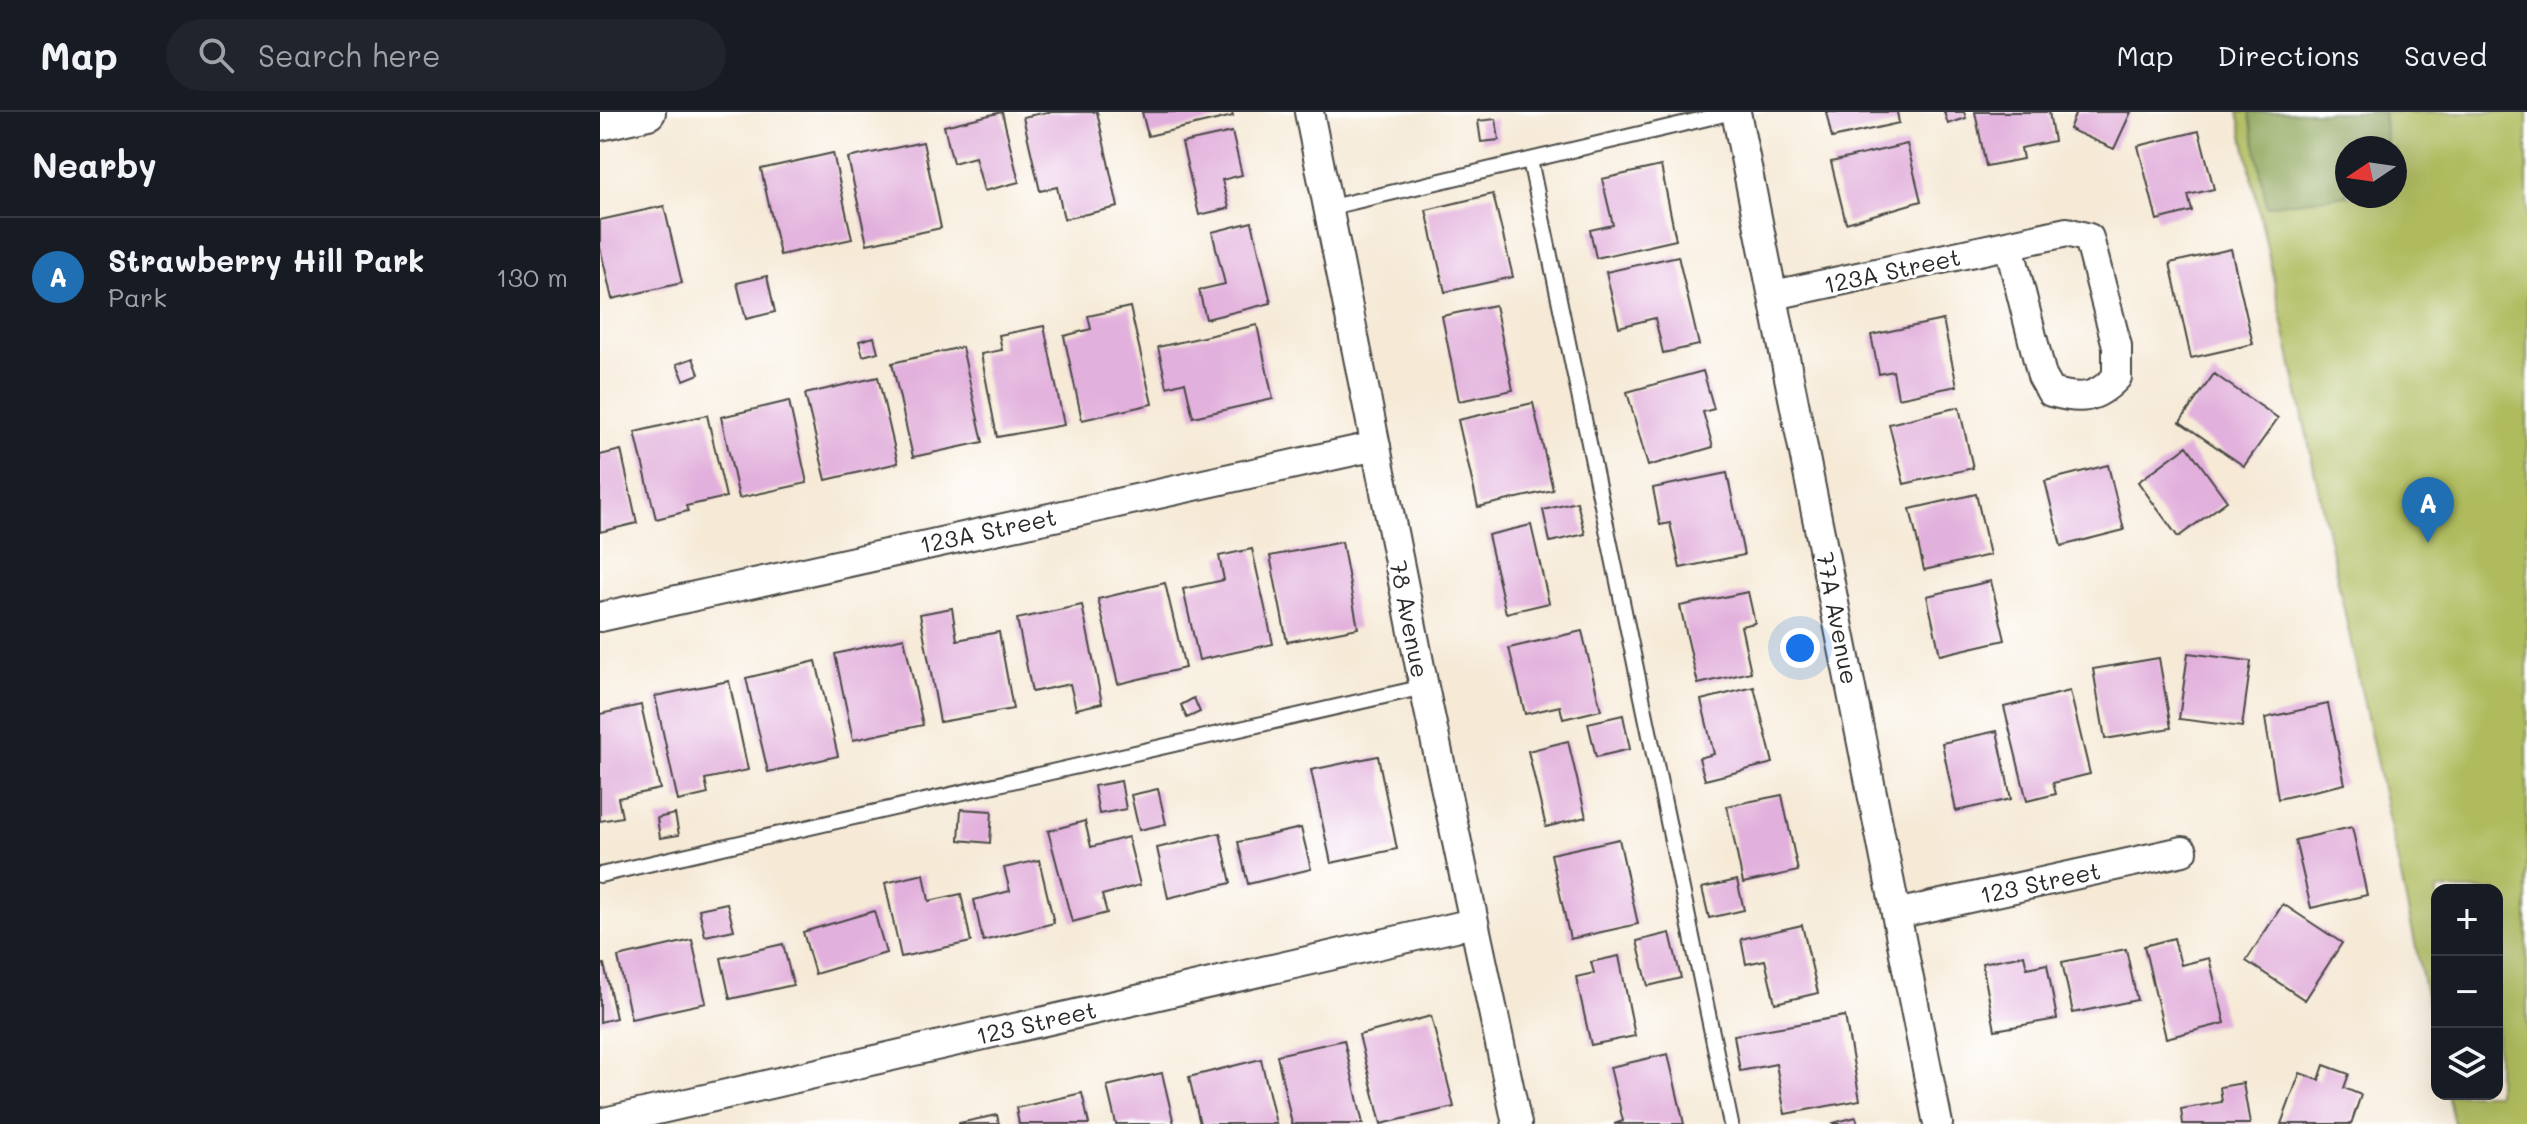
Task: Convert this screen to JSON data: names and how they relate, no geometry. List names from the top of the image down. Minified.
{"streets":{"street":["123A Street","77A Avenue","78 Avenue","123 Street"]},"crossings":[["123A Street","77A Avenue"],["123A Street","78 Avenue"],["77A Avenue","123 Street"],["78 Avenue","123 Street"]],"north":"left","page":{"header":"Map","search":"Search here","nav":["Map","Directions","Saved"],"heading":"Nearby","list":[{"mark":"A","name":"Strawberry Hill Park","note":"Park","value":"130 m"}],"pins":"A","map_buttons":["+","−"]}}
